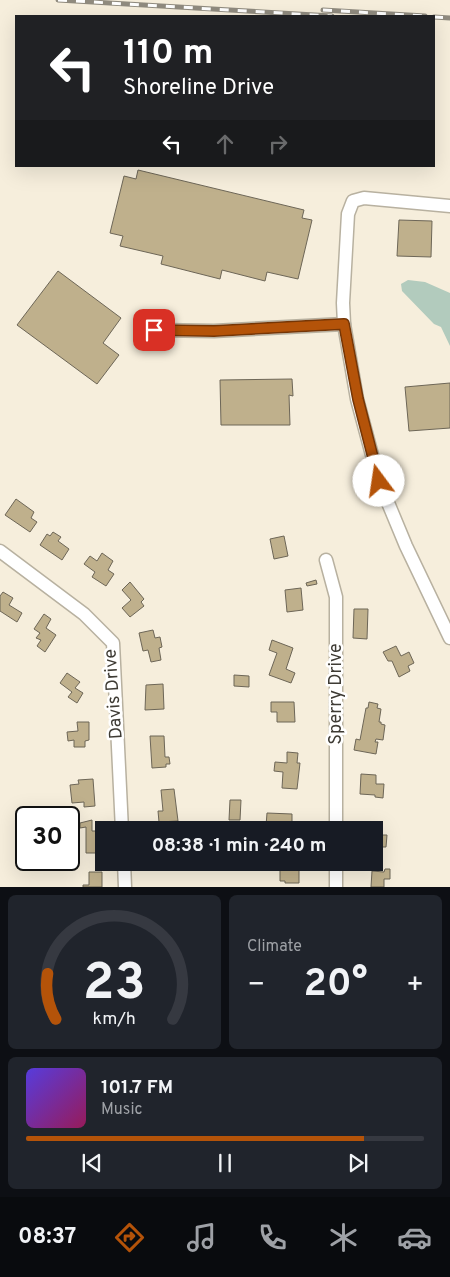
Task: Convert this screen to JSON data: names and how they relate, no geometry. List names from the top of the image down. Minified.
{"streets":{"street":["Davis Drive","Sperry Drive"]},"page":{"turn":["110 m","Shoreline Drive"],"limit":"30","trip":"08:38 · 1 min · 240 m","tile":"Climate","heat":["−","20°","+"],"song":["101.7 FM","Music"],"tabs":"08:37","gauge":["23","km/h"]}}
